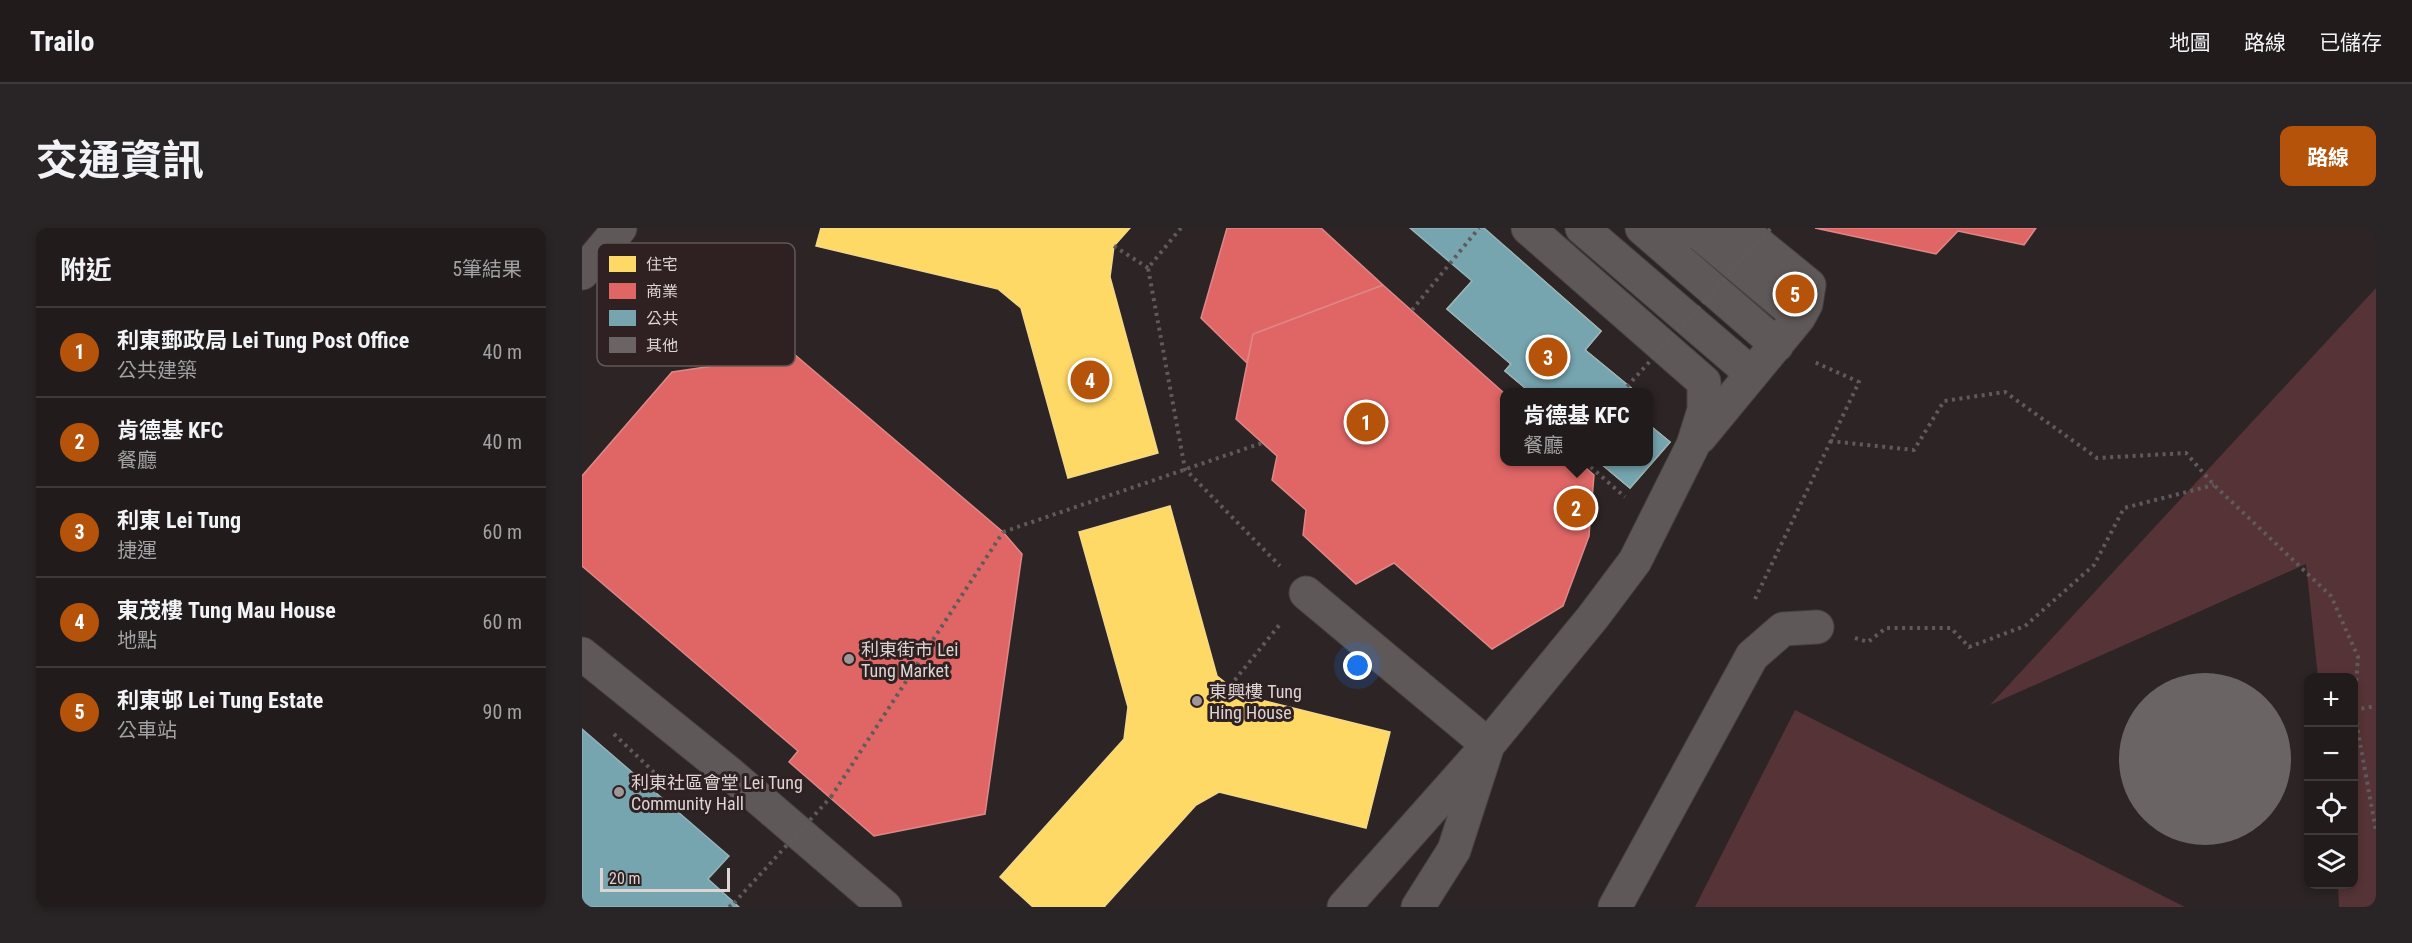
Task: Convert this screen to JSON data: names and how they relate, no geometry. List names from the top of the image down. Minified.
{"places":["利東街市 Lei Tung Market","東興樓 Tung Hing House","利東社區會堂 Lei Tung Community Hall"],"legend":["住宅","商業","公共","其他"],"scale_bar":"20 m","page":{"header":"Trailo","nav":["地圖","路線","已儲存"],"title":"交通資訊","buttons":"路線","heading":["附近","5筆結果"],"pins":["5","3","4","1","2"],"list":[{"mark":"1","name":"利東郵政局 Lei Tung Post Office","note":"公共建築","value":"40 m"},{"mark":"2","name":"肯德基 KFC","note":"餐廳","value":"40 m"},{"mark":"3","name":"利東 Lei Tung","note":"捷運","value":"60 m"},{"mark":"4","name":"東茂樓 Tung Mau House","note":"地點","value":"60 m"},{"mark":"5","name":"利東邨 Lei Tung Estate","note":"公車站","value":"90 m"}],"popup":["肯德基 KFC","餐廳"],"map_buttons":["+","−"],"scale":"20 m"}}
